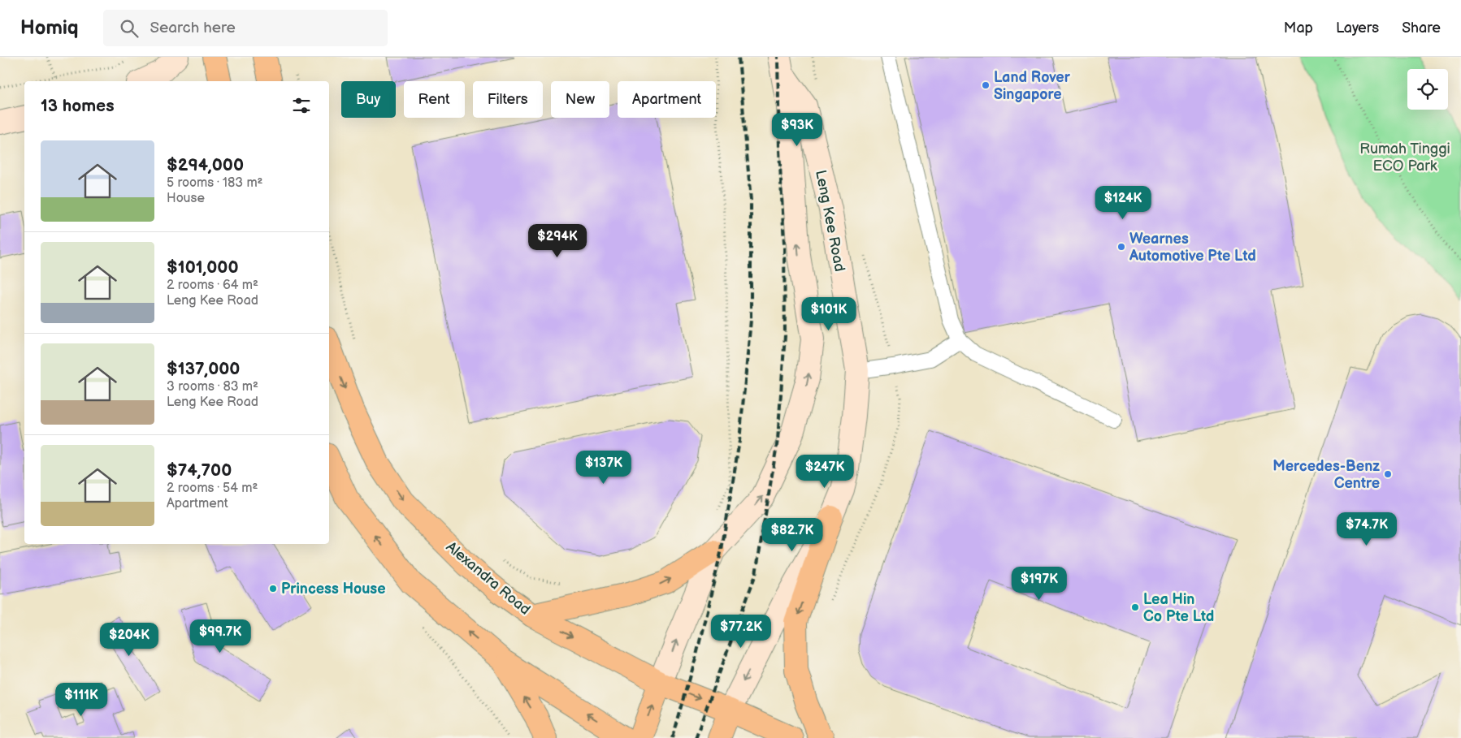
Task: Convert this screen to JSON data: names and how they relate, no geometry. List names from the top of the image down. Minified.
{"streets":{"main road":["Alexandra Road"],"street":["Leng Kee Road"]},"crossings":[["Leng Kee Road","Alexandra Road"]],"parks":["Rumah Tinggi ECO Park"],"places":["Land Rover Singapore","Wearnes Automotive Pte Ltd","Mercedes-Benz Centre","Princess House","Lea Hin Co Pte Ltd"],"page":{"header":"Homiq","search":"Search here","nav":["Map","Layers","Share"],"chip":["Buy","Rent","Filters","New","Apartment"],"heading":"13 homes","price":["$93K","$124K","$294K","$101K","$137K","$247K","$74.7K","$82.7K","$197K","$77.2K","$99.7K","$204K","$111K"],"list":[{"name":"$294,000","note":"5 rooms · 183 m² · House"},{"name":"$101,000","note":"2 rooms · 64 m² · Leng Kee Road"},{"name":"$137,000","note":"3 rooms · 83 m² · Leng Kee Road"},{"name":"$74,700","note":"2 rooms · 54 m² · Apartment"}]}}
